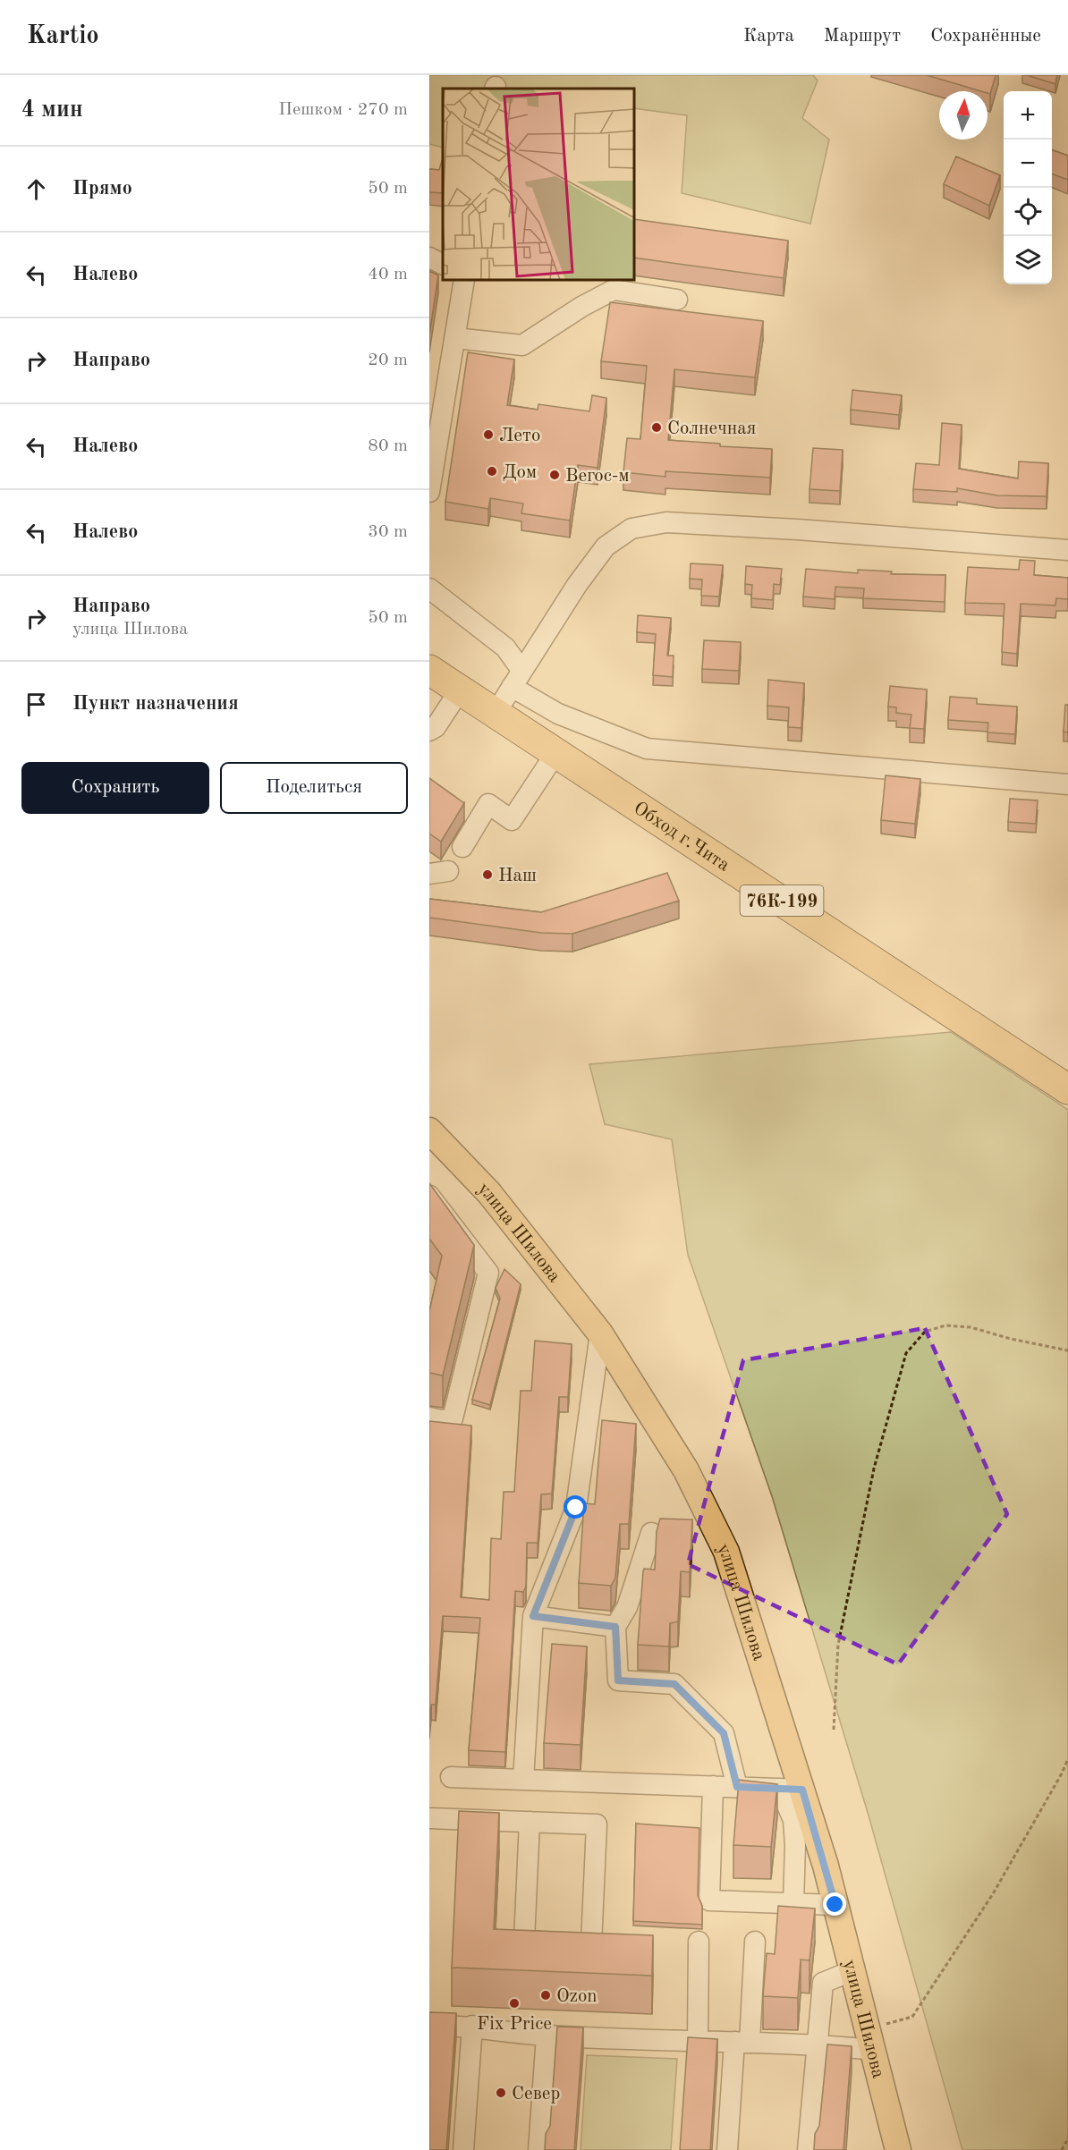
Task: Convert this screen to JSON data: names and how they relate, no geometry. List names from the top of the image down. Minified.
{"streets":{"highway":["Обход г.Чита","76К-199"],"main road":["улица Шилова"]},"places":["Солнечная","Лето","Дом","Вегос-м","Наш","Ozon","Fix Price","Север"],"north":"top","page":{"header":"Kartio","nav":["Карта","Маршрут","Сохранённые"],"heading":["4 мин","Пешком · 270 m"],"map_buttons":["+","−"],"list":[["Прямо","50 m"],["Налево","40 m"],["Направо","20 m"],["Налево","80 m"],["Налево","30 m"],["Направо","улица Шилова","50 m"],"Пункт назначения"],"buttons":["Сохранить","Поделиться"]}}
